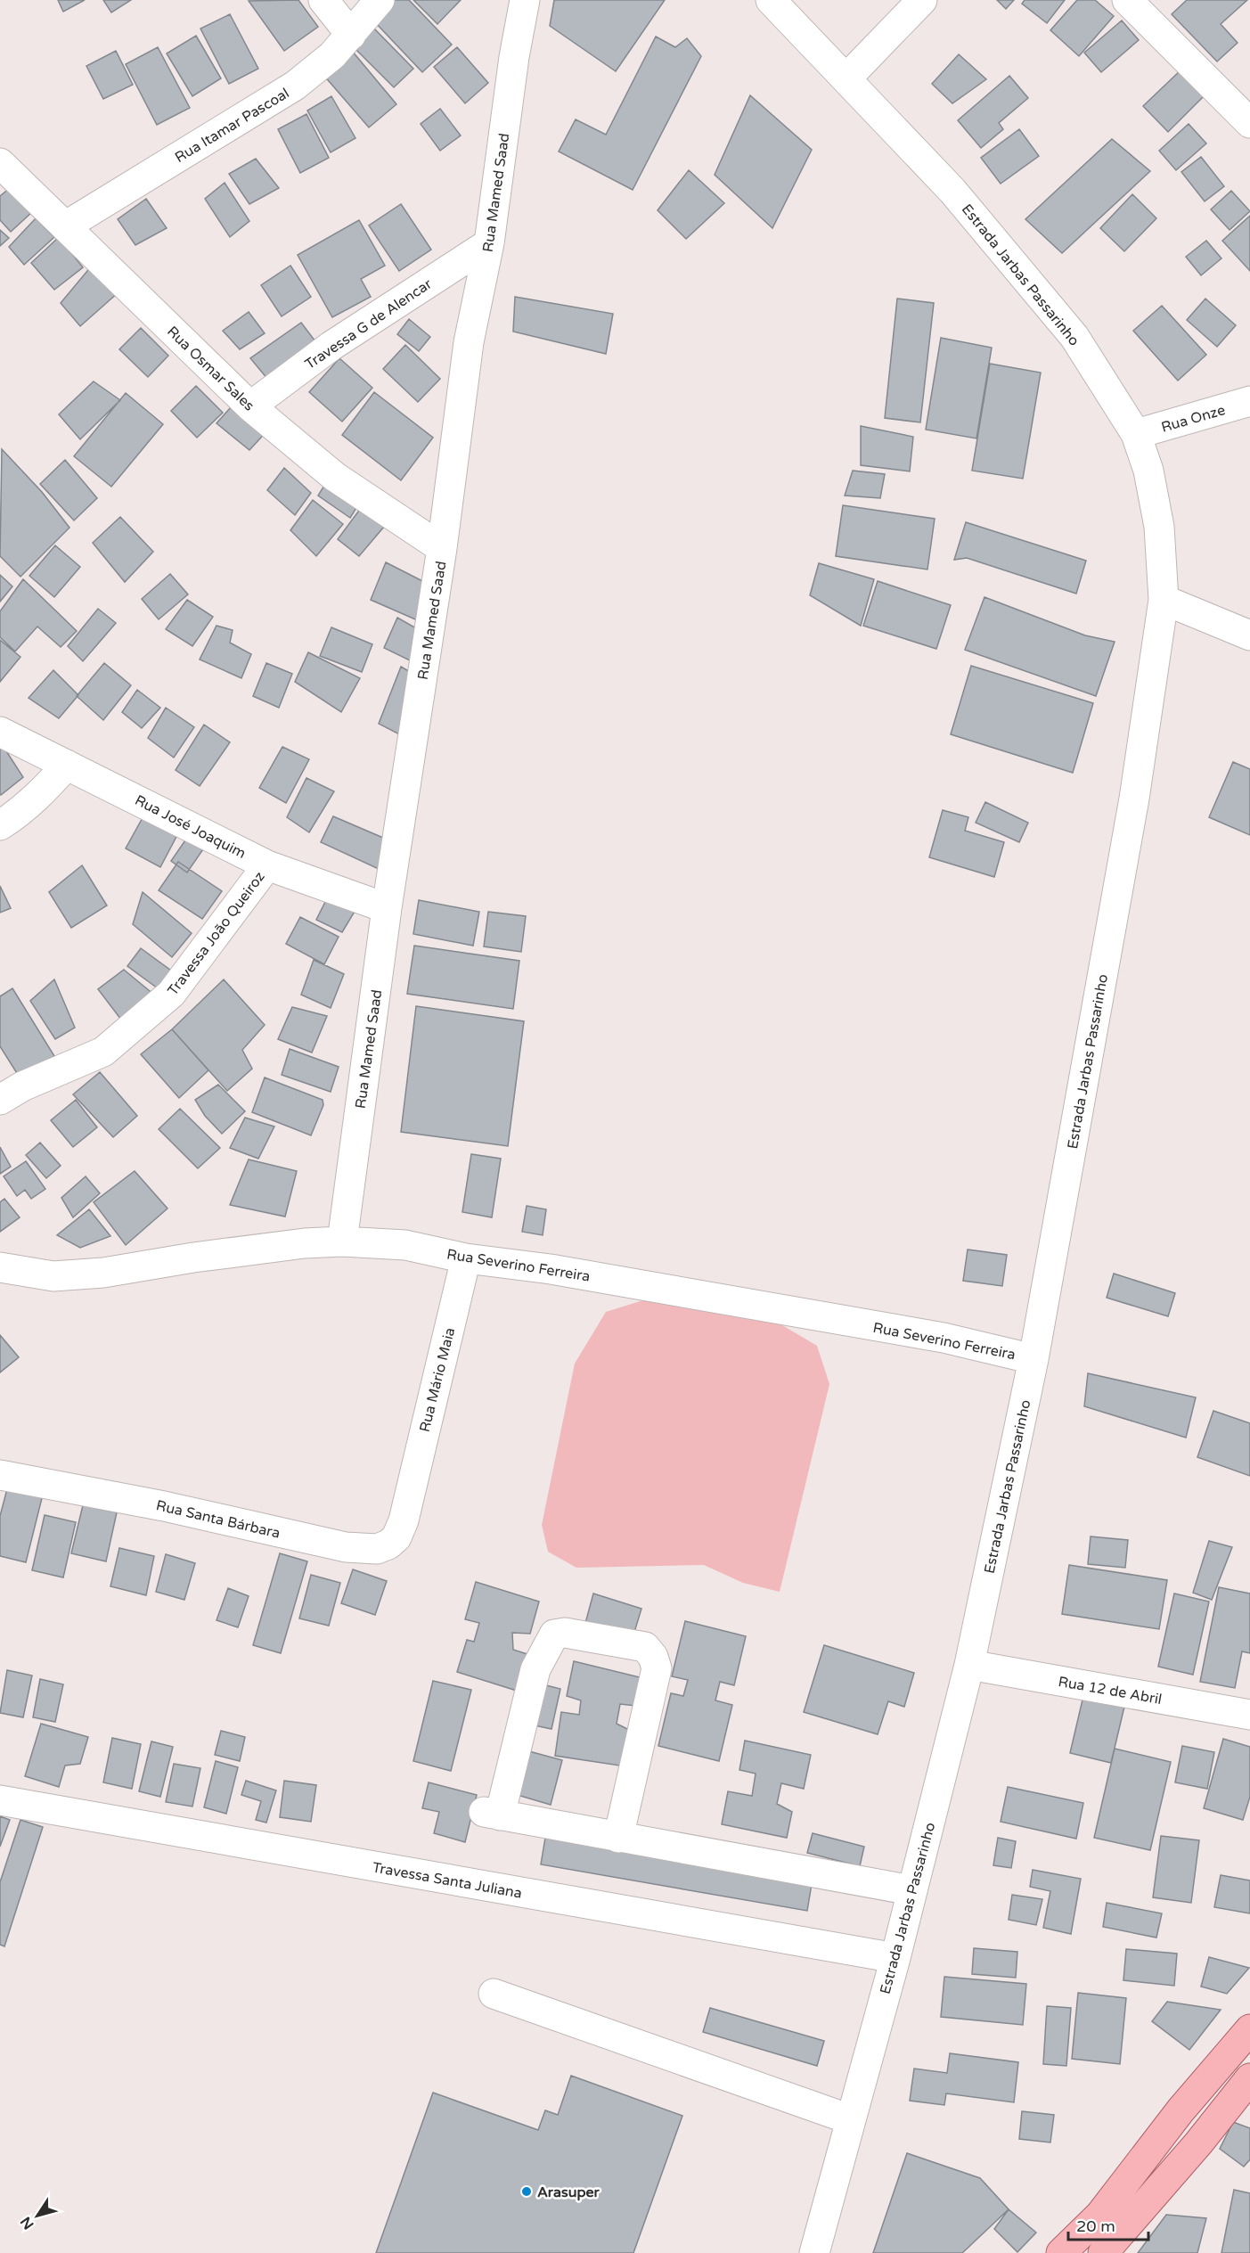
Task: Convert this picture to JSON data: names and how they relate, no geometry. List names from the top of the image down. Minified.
{"streets":{"street":["Rua Itamar Pascoal","Rua Mamed Saad","Estrada Jarbas Passarinho","Travessa G de Alencar","Rua Osmar Sales","Rua Onze","Rua José Joaquim","Travessa João Queiroz","Rua Severino Ferreira","Rua Mário Maia","Rua Santa Bárbara","Rua 12 de Abril","Travessa Santa Juliana"]},"crossings":[["Rua Itamar Pascoal","Rua Osmar Sales"],["Rua Mamed Saad","Travessa G de Alencar"],["Rua Mamed Saad","Rua Osmar Sales"],["Rua Mamed Saad","Rua José Joaquim"],["Rua Mamed Saad","Rua Severino Ferreira"],["Estrada Jarbas Passarinho","Rua Onze"],["Estrada Jarbas Passarinho","Rua Severino Ferreira"],["Estrada Jarbas Passarinho","Rua 12 de Abril"],["Estrada Jarbas Passarinho","Travessa Santa Juliana"],["Travessa G de Alencar","Rua Osmar Sales"],["Rua José Joaquim","Travessa João Queiroz"],["Rua Severino Ferreira","Rua Mário Maia"],["Rua Mário Maia","Rua Santa Bárbara"]],"places":["Arasuper"],"scale_bar":"20 m","north":"bottom left"}
